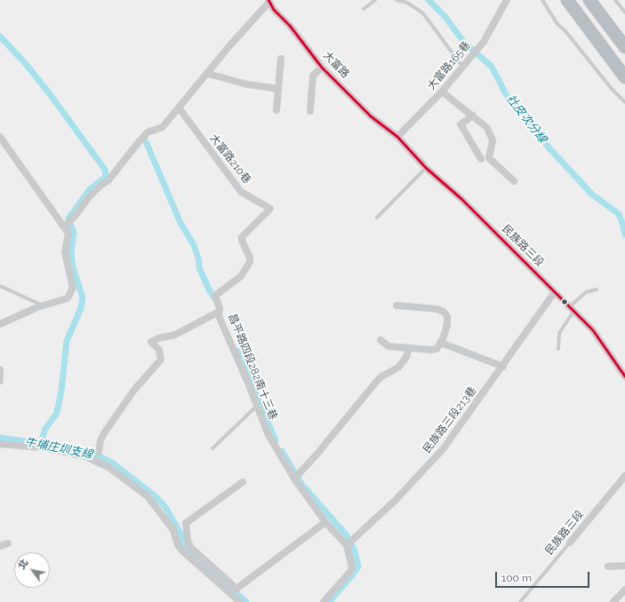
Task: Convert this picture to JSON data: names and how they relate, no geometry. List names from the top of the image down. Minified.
{"streets":{"street":["大富路","大富路165巷","大富路210巷","民族路三段","昌平路四段282南十三巷","民族路三段213巷"]},"crossings":[["大富路","大富路165巷"],["大富路","民族路三段"],["大富路165巷","民族路三段"],["大富路210巷","昌平路四段282南十三巷"],["民族路三段","民族路三段213巷"],["昌平路四段282南十三巷","民族路三段213巷"]],"water":["社皮次分線","牛埔庄圳支線"],"scale_bar":"100 m","north":"top left"}
